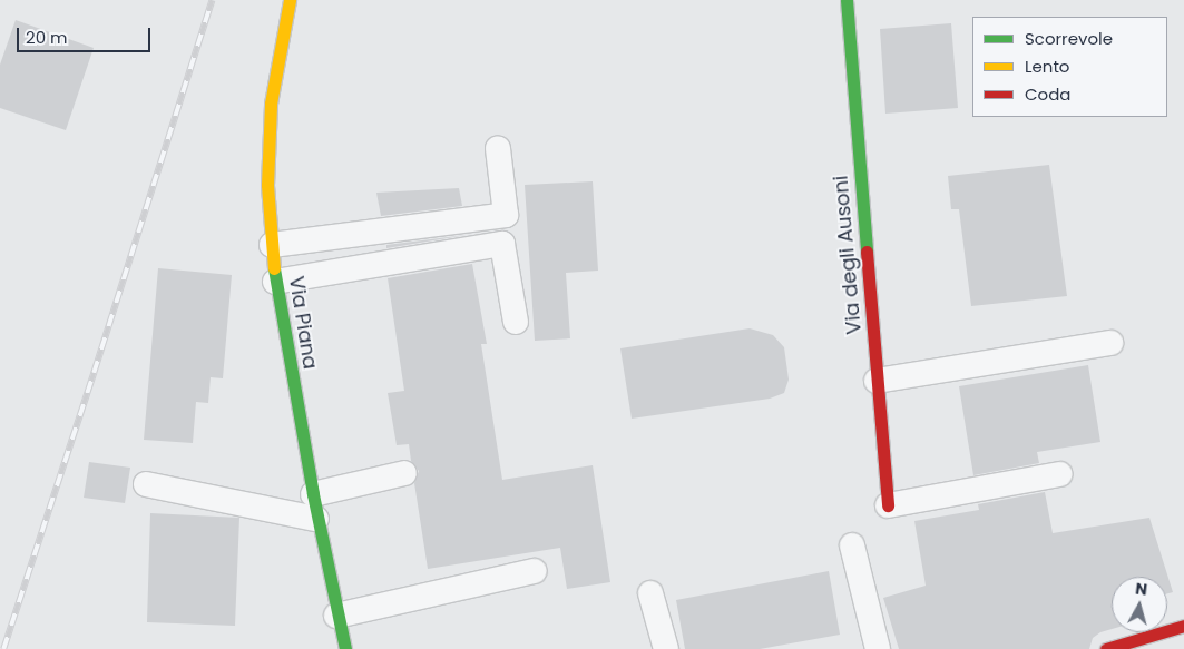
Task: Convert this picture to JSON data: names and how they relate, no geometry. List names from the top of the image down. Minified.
{"streets":{"street":["Via degli Ausoni","Via Piana"]},"legend":["Scorrevole","Lento","Coda"],"scale_bar":"20 m","north":"top"}
